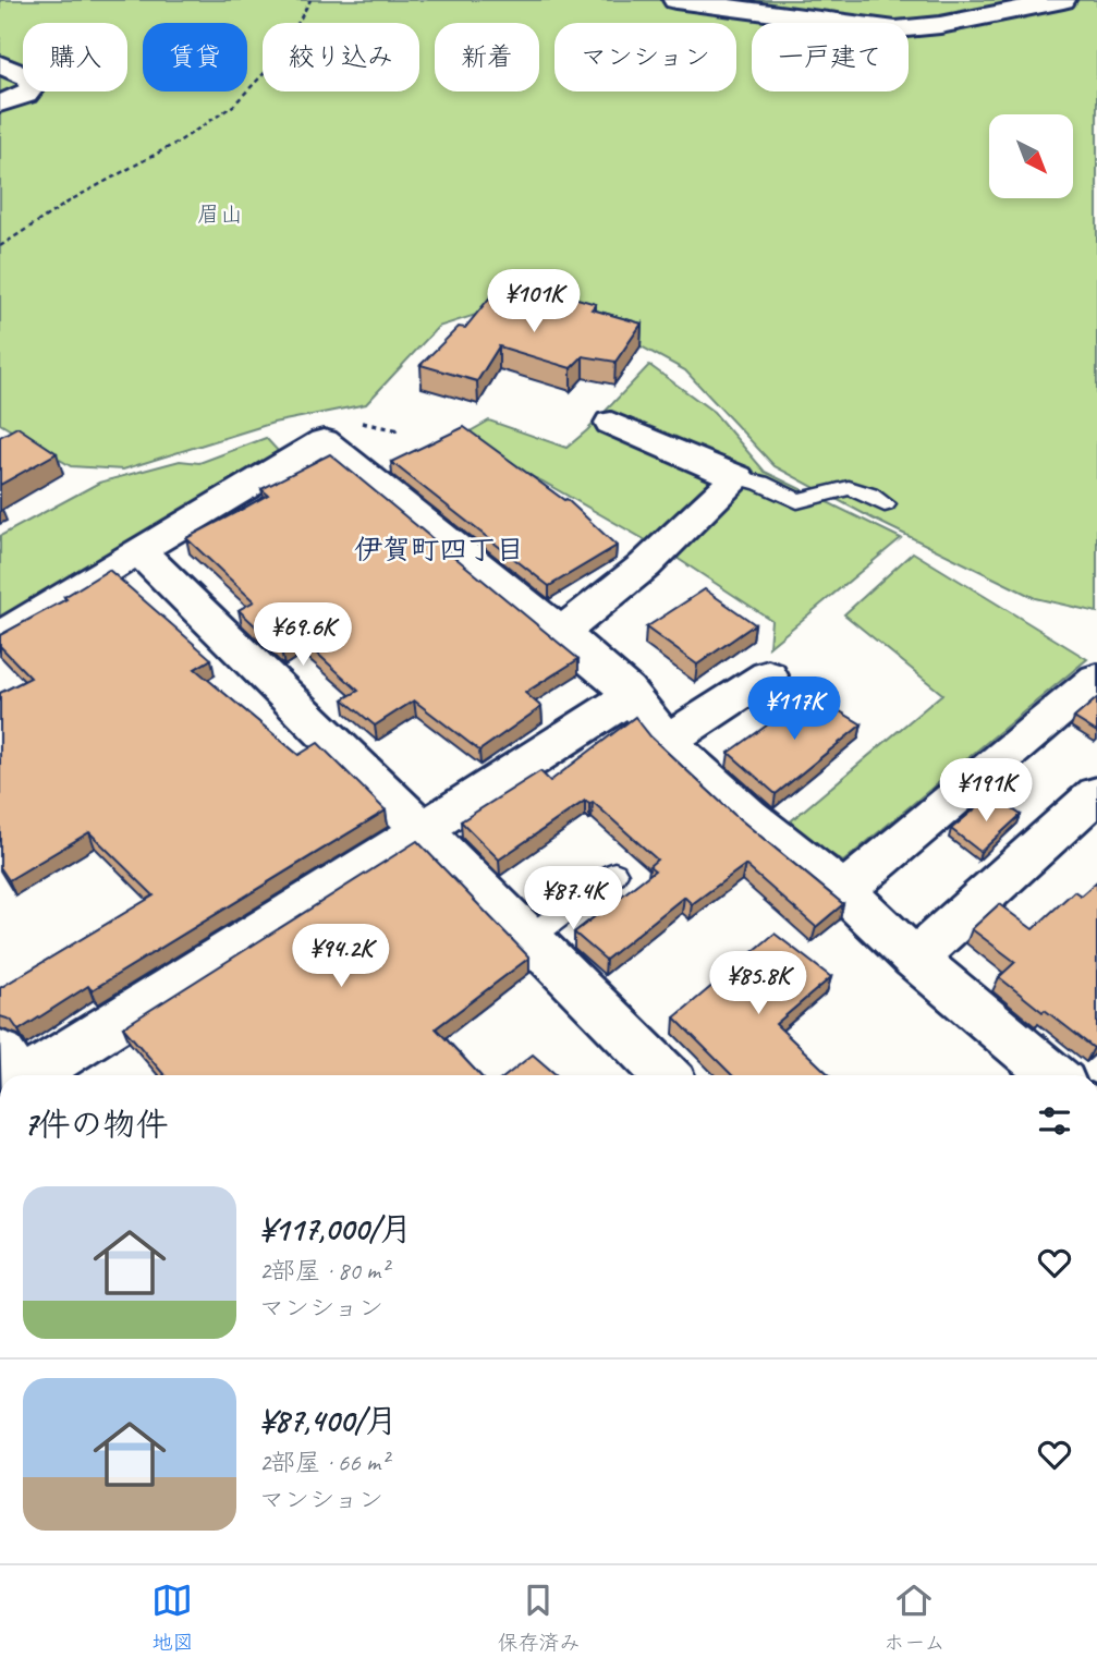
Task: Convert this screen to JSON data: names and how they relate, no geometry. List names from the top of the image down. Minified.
{"districts":["伊賀町四丁目"],"parks":["眉山"],"north":"bottom right","page":{"chip":["購入","賃貸","絞り込み","新着","マンション","一戸建て"],"price":["¥101K","¥69.6K","¥117K","¥191K","¥87.4K","¥94.2K","¥85.8K"],"heading":"7件の物件","list":[{"name":"¥117,000/月","note":"2部屋 · 80 m² · マンション"},{"name":"¥87,400/月","note":"2部屋 · 66 m² · マンション"}],"tabs":["地図","保存済み","ホーム"]}}
